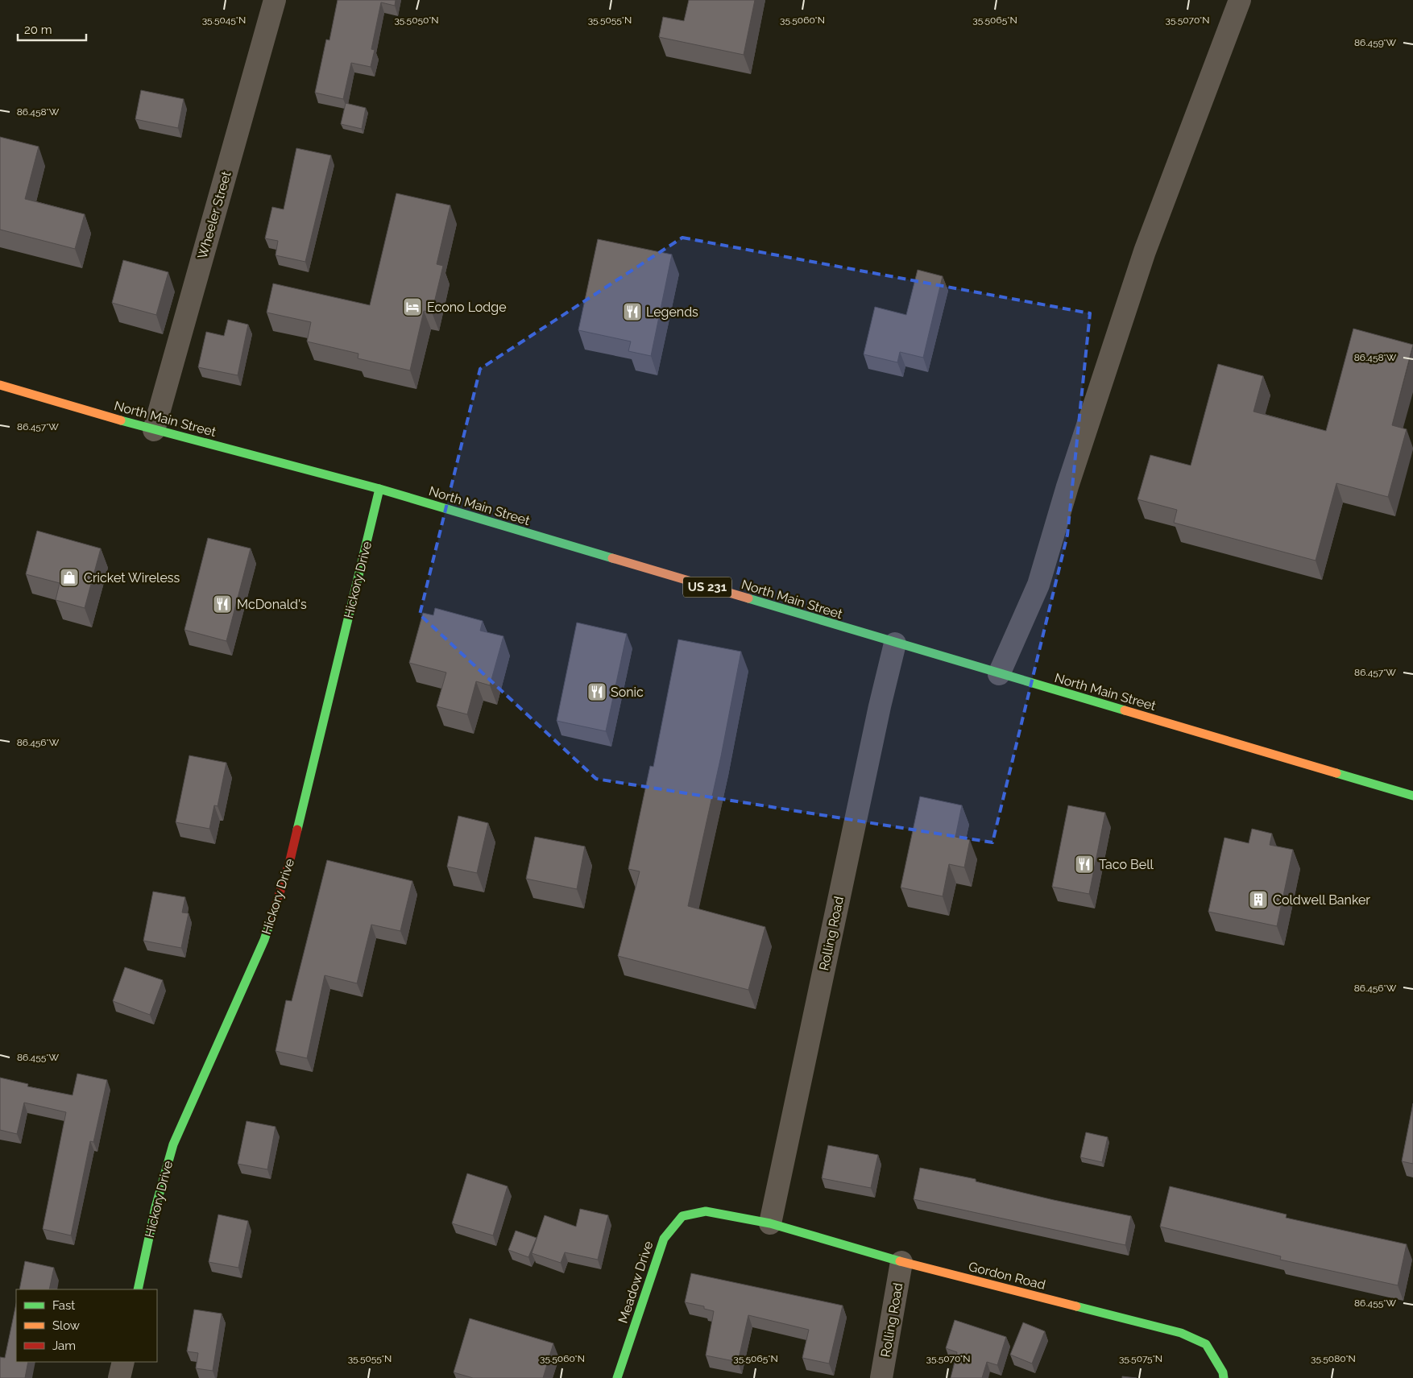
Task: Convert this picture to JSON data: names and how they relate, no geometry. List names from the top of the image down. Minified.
{"streets":{"main road":["North Main Street","Hickory Drive","US 231","Gordon Road","Meadow Drive"],"street":["Wheeler Street","Rolling Road"]},"crossings":[["Wheeler Street","North Main Street"],["North Main Street","Hickory Drive"],["North Main Street","Rolling Road"],["Rolling Road","Gordon Road"],["Rolling Road","Meadow Drive"],["Gordon Road","Meadow Drive"]],"places":{"hotel":["Econo Lodge"],"restaurant":["Legends","McDonald's","Sonic","Taco Bell"],"shop":["Cricket Wireless"],"building":["Coldwell Banker"]},"legend":["Fast","Slow","Jam"],"scale_bar":"20 m","coordinates":["35.5045°N","35.5050°N","35.5055°N","35.5060°N","35.5065°N","35.5070°N","86.459°W","86.458°W","86.457°W","86.456°W","86.455°W","35.5075°N","35.5080°N"]}
